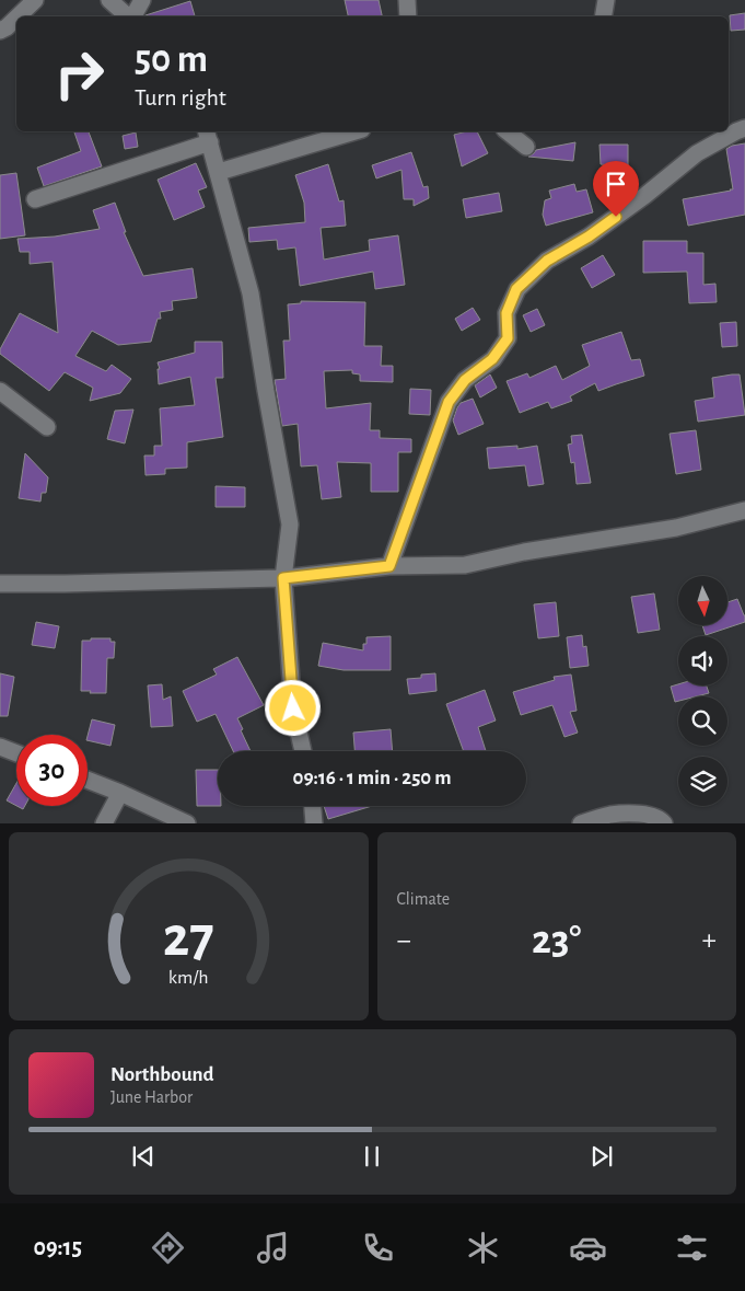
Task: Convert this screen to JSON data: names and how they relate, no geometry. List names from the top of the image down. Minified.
{"north":"bottom","page":{"turn":["50 m","Turn right"],"limit":"30","trip":"09:16 · 1 min · 250 m","tile":"Climate","heat":["−","23°","+"],"song":["Northbound","June Harbor"],"tabs":"09:15","gauge":["27","km/h"]}}
